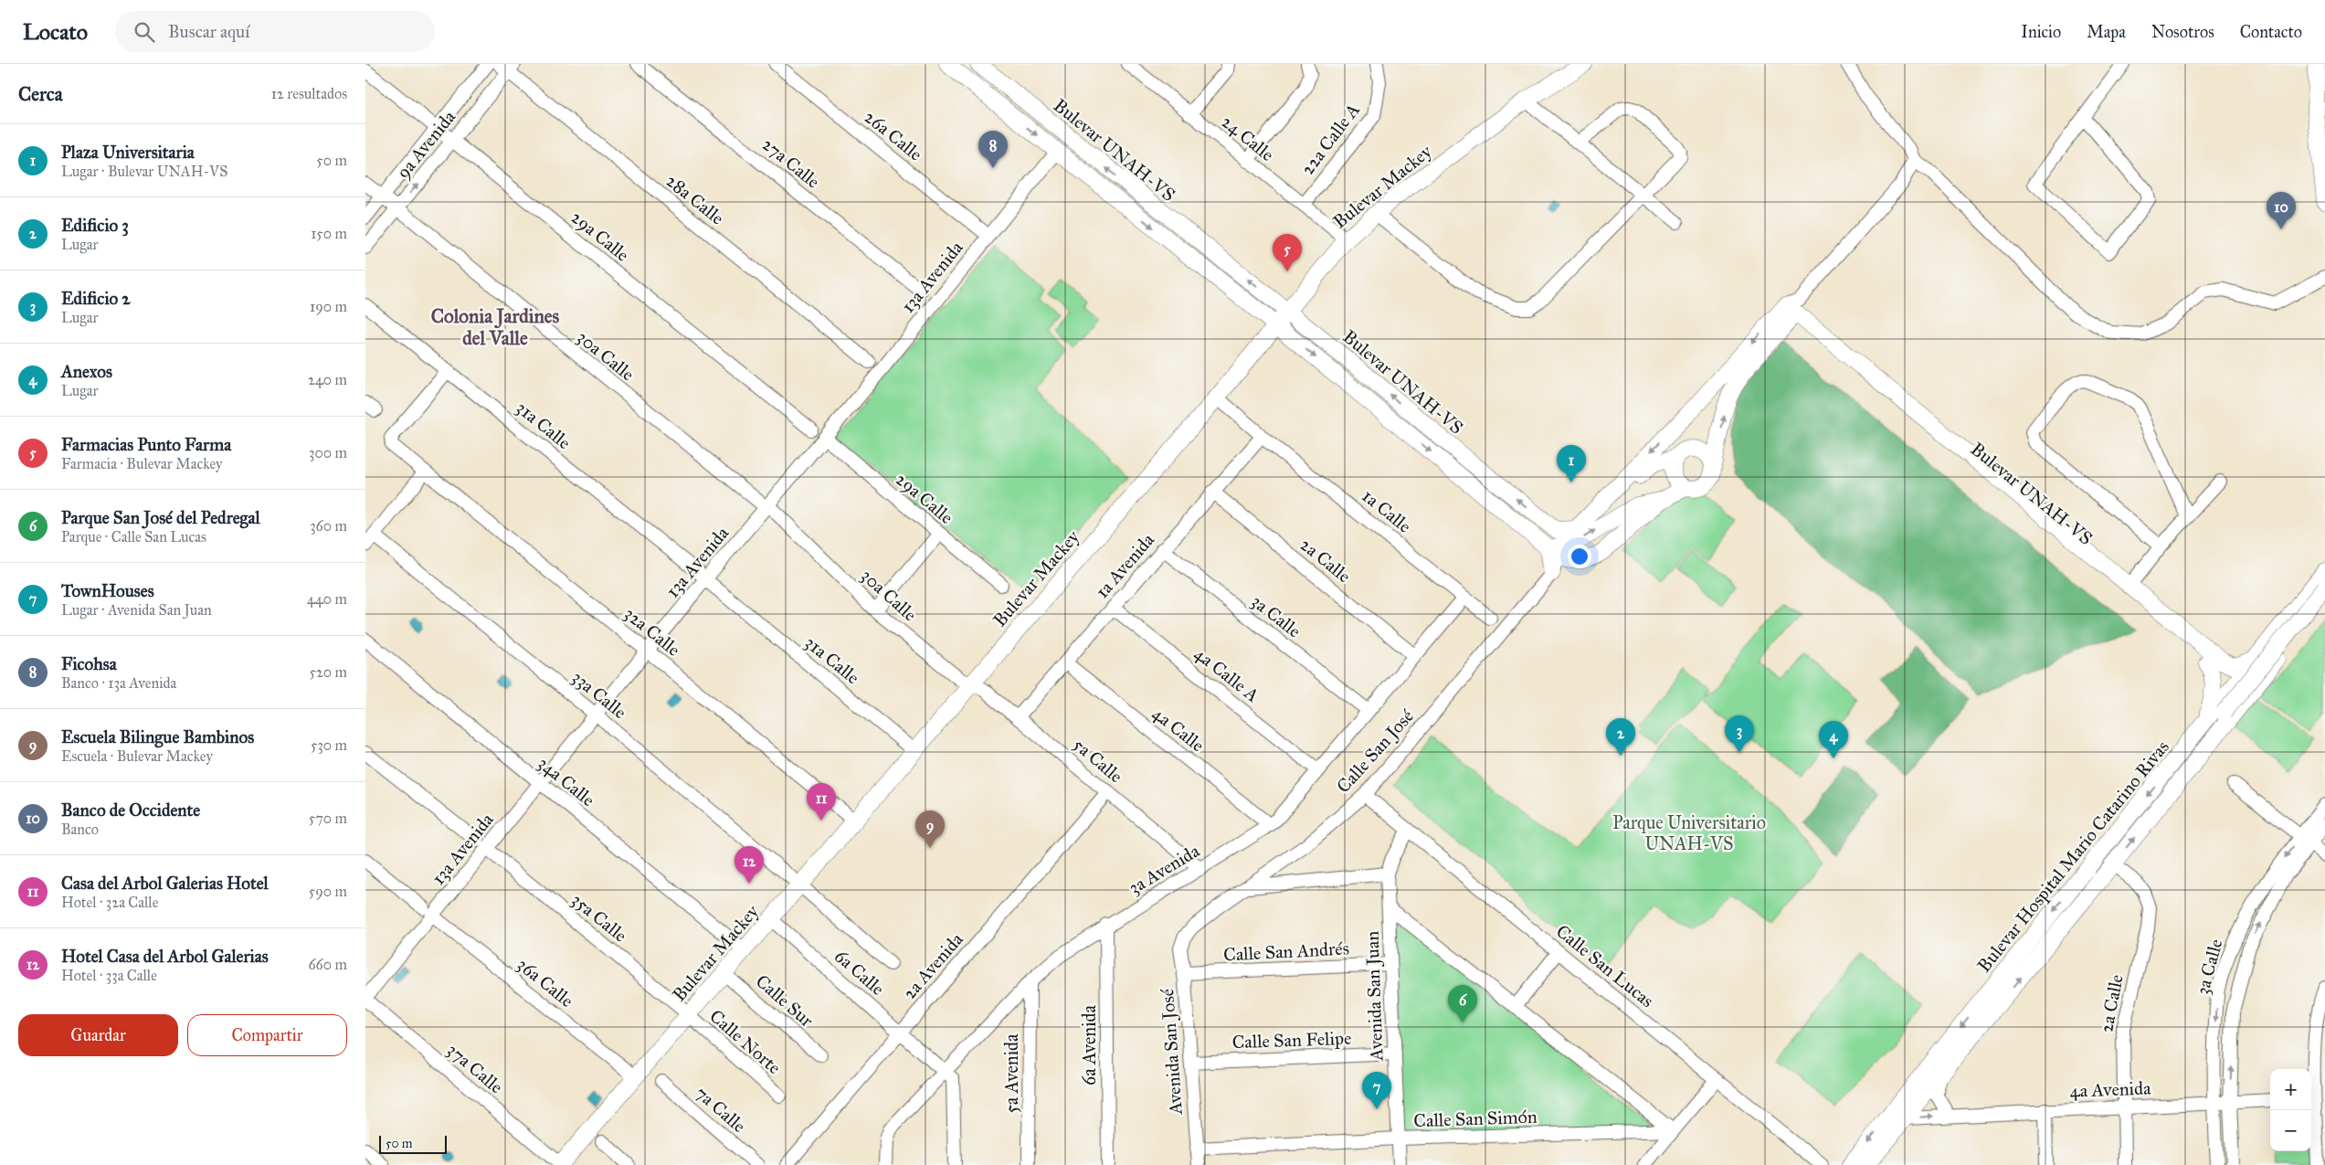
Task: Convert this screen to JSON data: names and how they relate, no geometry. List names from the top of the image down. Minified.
{"streets":{"main road":["Bulevar UNAH-VS","Bulevar Mackey","Bulevar Hospital Mario Catarino Rivas"],"street":["26a Calle","24 Calle","22a Calle A","9a Avenida","27a Calle","28a Calle","29a Calle","13a Avenida","30a Calle","31a Calle","1a Calle","2a Calle","1a Avenida","3a Calle","32a Calle","4a Calle A","33a Calle","4a Calle","Calle San José","5a Calle","34a Calle","3a Avenida","35a Calle","Calle San Andrés","2a Avenida","Calle San Lucas","6a Calle","36a Calle","Avenida San Juan","Calle Sur","Calle San Felipe","Calle Norte","6a Avenida","Avenida San José","37a Calle","5a Avenida","4a Avenida","7a Calle","Calle San Simón"]},"crossings":[["26a Calle","13a Avenida"],["24 Calle","22a Calle A"],["24 Calle","Bulevar Mackey"],["9a Avenida","28a Calle"],["9a Avenida","29a Calle"],["9a Avenida","30a Calle"],["Bulevar UNAH-VS","Bulevar Mackey"],["Bulevar UNAH-VS","13a Avenida"],["Bulevar UNAH-VS","Bulevar Hospital Mario Catarino Rivas"],["Bulevar Mackey","30a Calle"],["Bulevar Mackey","31a Calle"],["Bulevar Mackey","1a Calle"],["Bulevar Mackey","32a Calle"],["Bulevar Mackey","33a Calle"],["Bulevar Mackey","5a Calle"],["Bulevar Mackey","34a Calle"],["Bulevar Mackey","35a Calle"],["Bulevar Mackey","6a Calle"],["Bulevar Mackey","36a Calle"],["Bulevar Mackey","Calle Sur"],["Bulevar Mackey","Calle Norte"],["Bulevar Mackey","37a Calle"],["29a Calle","13a Avenida"],["13a Avenida","30a Calle"],["13a Avenida","31a Calle"],["13a Avenida","32a Calle"],["13a Avenida","33a Calle"],["13a Avenida","34a Calle"],["13a Avenida","35a Calle"],["13a Avenida","36a Calle"],["13a Avenida","37a Calle"],["30a Calle","5a Calle"],["31a Calle","32a Calle"],["1a Calle","1a Avenida"],["1a Calle","Calle San José"],["1a Calle","3a Avenida"],["2a Calle","1a Avenida"],["2a Calle","Bulevar Hospital Mario Catarino Rivas"],["2a Calle","3a Avenida"],["2a Calle","4a Avenida"],["1a Avenida","3a Calle"],["1a Avenida","4a Calle A"],["1a Avenida","4a Calle"],["1a Avenida","5a Calle"],["3a Calle","3a Avenida"],["3a Calle","4a Avenida"],["4a Calle A","3a Avenida"],["4a Calle","3a Avenida"],["Calle San José","Calle San Lucas"],["Calle San José","Avenida San José"],["5a Calle","3a Avenida"],["5a Calle","2a Avenida"],["Bulevar Hospital Mario Catarino Rivas","4a Avenida"],["3a Avenida","6a Calle"],["3a Avenida","6a Avenida"],["3a Avenida","5a Avenida"],["35a Calle","Calle Norte"],["Calle San Andrés","Avenida San Juan"],["Calle San Andrés","Avenida San José"],["2a Avenida","6a Calle"],["Calle San Lucas","Avenida San Juan"],["Avenida San Juan","Calle San Felipe"],["Avenida San Juan","Calle San Simón"],["Calle San Felipe","Avenida San José"],["Avenida San José","Calle San Simón"]],"districts":["Colonia Jardines del Valle"],"parks":["Parque Universitario UNAH-VS"],"scale_bar":"50 m","page":{"header":"Locato","search":"Buscar aquí","nav":["Inicio","Mapa","Nosotros","Contacto"],"heading":["Cerca","12 resultados"],"list":[{"mark":"1","name":"Plaza Universitaria","note":"Lugar · Bulevar UNAH-VS","value":"50 m"},{"mark":"2","name":"Edificio 3","note":"Lugar","value":"150 m"},{"mark":"3","name":"Edificio 2","note":"Lugar","value":"190 m"},{"mark":"4","name":"Anexos","note":"Lugar","value":"240 m"},{"mark":"5","name":"Farmacias Punto Farma","note":"Farmacia · Bulevar Mackey","value":"300 m"},{"mark":"6","name":"Parque San José del Pedregal","note":"Parque · Calle San Lucas","value":"360 m"},{"mark":"7","name":"TownHouses","note":"Lugar · Avenida San Juan","value":"440 m"},{"mark":"8","name":"Ficohsa","note":"Banco · 13a Avenida","value":"520 m"},{"mark":"9","name":"Escuela Bilingue Bambinos","note":"Escuela · Bulevar Mackey","value":"530 m"},{"mark":"10","name":"Banco de Occidente","note":"Banco","value":"570 m"},{"mark":"11","name":"Casa del Arbol Galerias Hotel","note":"Hotel · 32a Calle","value":"590 m"},{"mark":"12","name":"Hotel Casa del Arbol Galerias","note":"Hotel · 33a Calle","value":"660 m"}],"pins":["8","10","5","1","3","2","4","11","9","12","6","7"],"buttons":["Guardar","Compartir"],"map_buttons":["+","−"],"scale":"50 m"}}
